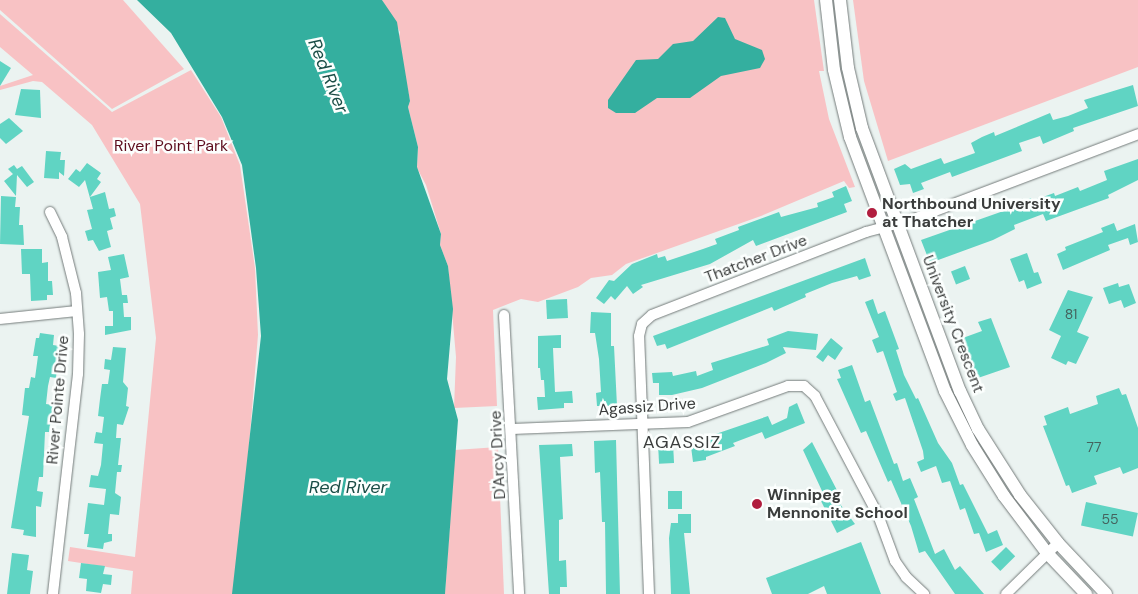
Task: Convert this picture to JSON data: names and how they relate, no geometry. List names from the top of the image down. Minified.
{"streets":{"main road":["University Crescent"],"street":["Thatcher Drive","River Pointe Drive","Agassiz Drive","D'Arcy Drive"]},"crossings":[["Thatcher Drive","University Crescent"],["Thatcher Drive","Agassiz Drive"],["Agassiz Drive","D'Arcy Drive"]],"districts":["AGASSIZ"],"water":["Red River"],"parks":["River Point Park"],"places":["Northbound University at Thatcher","Winnipeg Mennonite School"],"house_numbers":["81","77","55"]}
